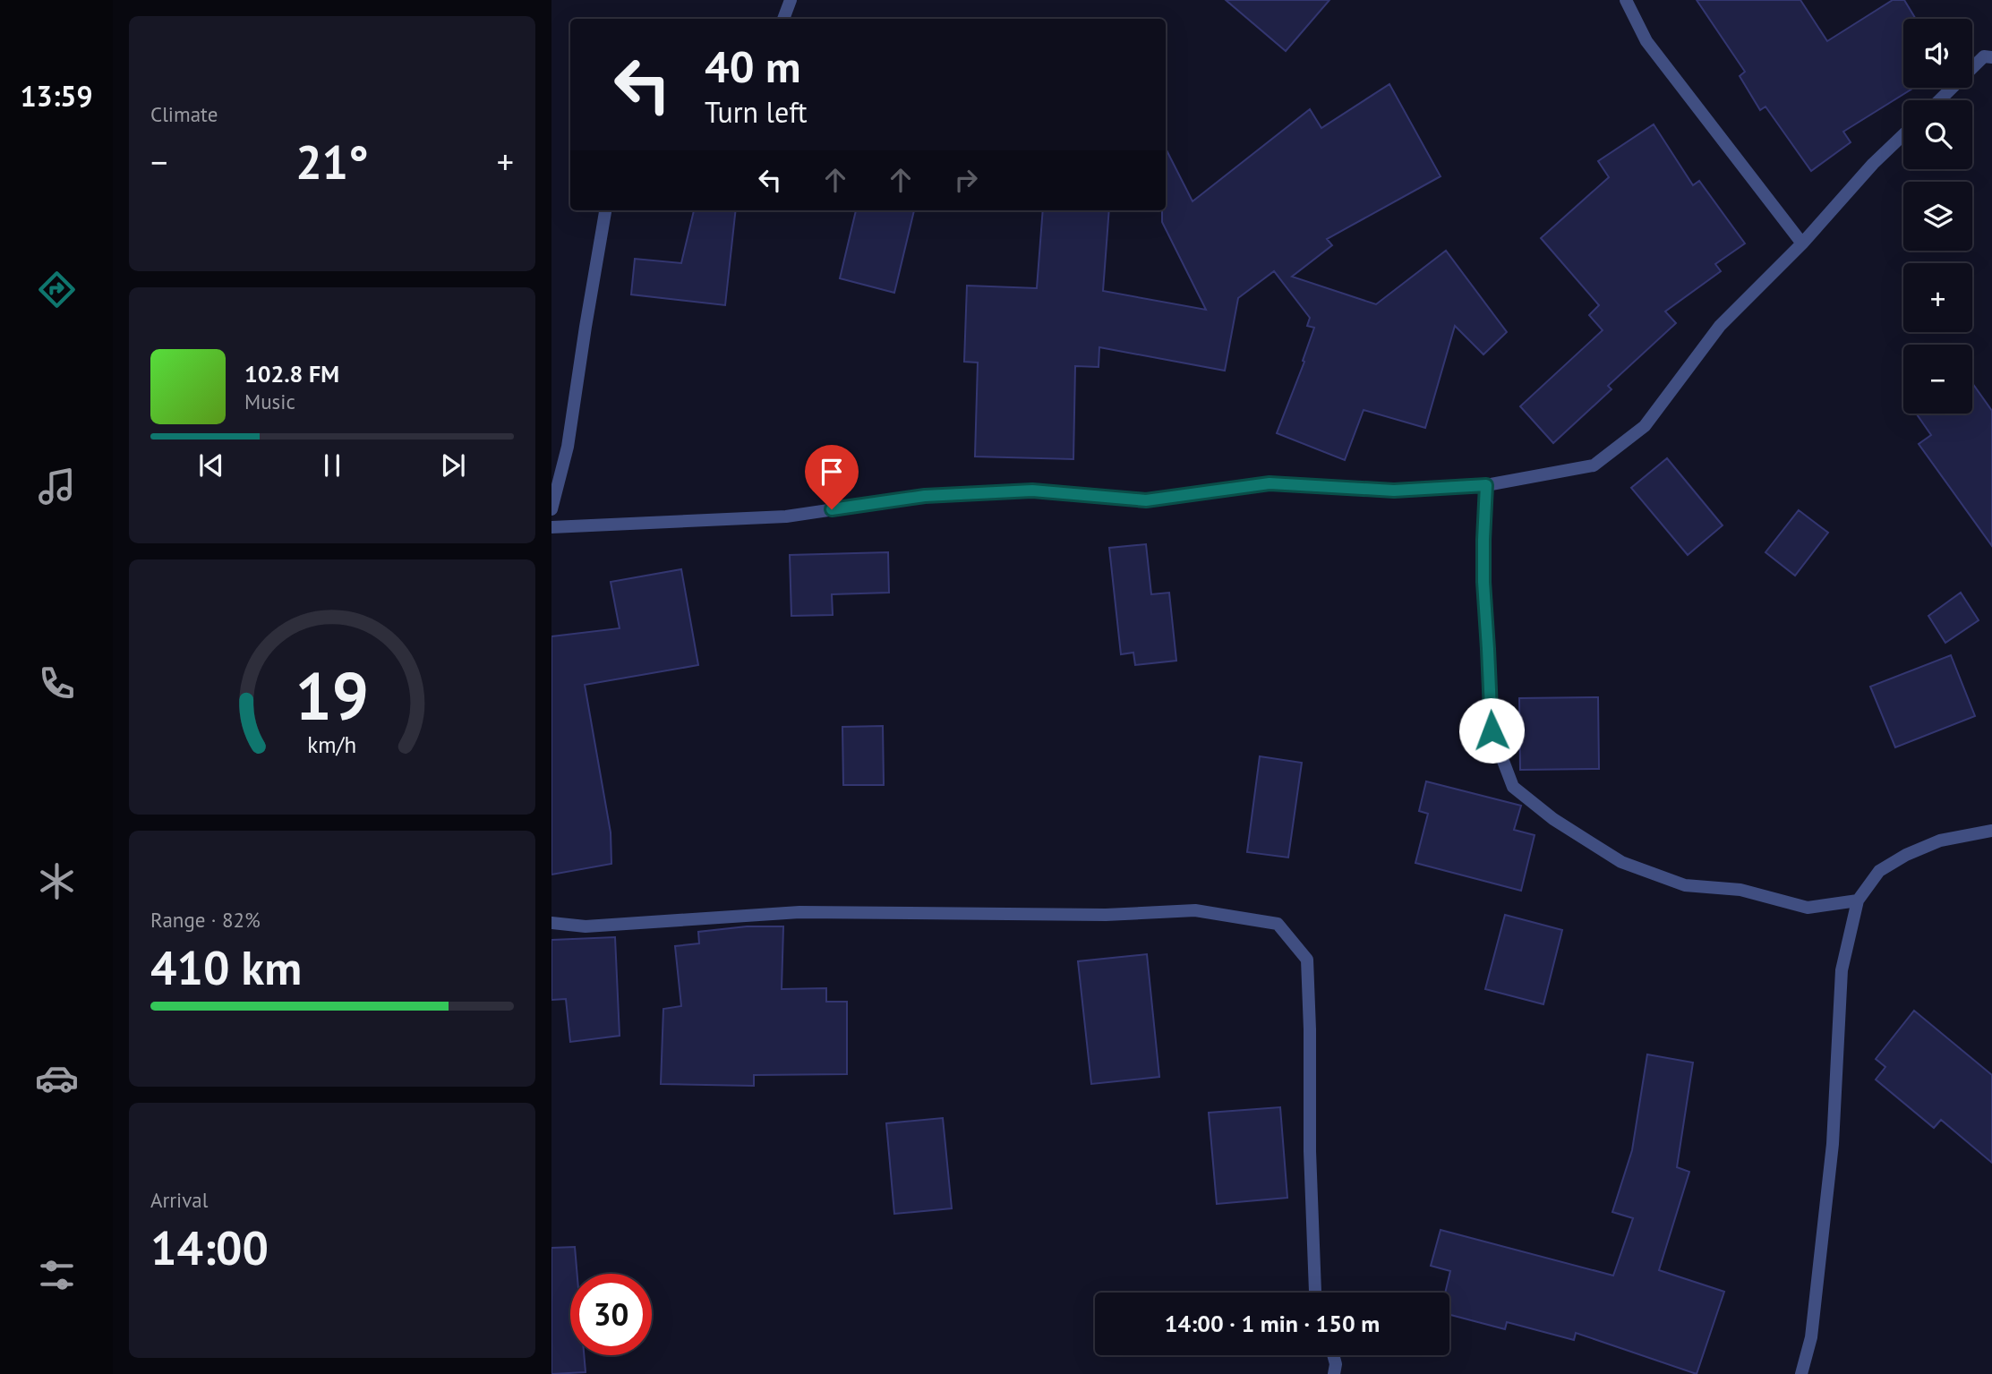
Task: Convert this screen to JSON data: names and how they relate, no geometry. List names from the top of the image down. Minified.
{"page":{"tabs":"13:59","tile":["Climate",["Range · 82%","410 km"],["Arrival","14:00"]],"map_buttons":["+","−"],"turn":["40 m","Turn left"],"heat":["−","21°","+"],"song":["102.8 FM","Music"],"limit":"30","trip":"14:00 · 1 min · 150 m","gauge":["19","km/h"]}}
